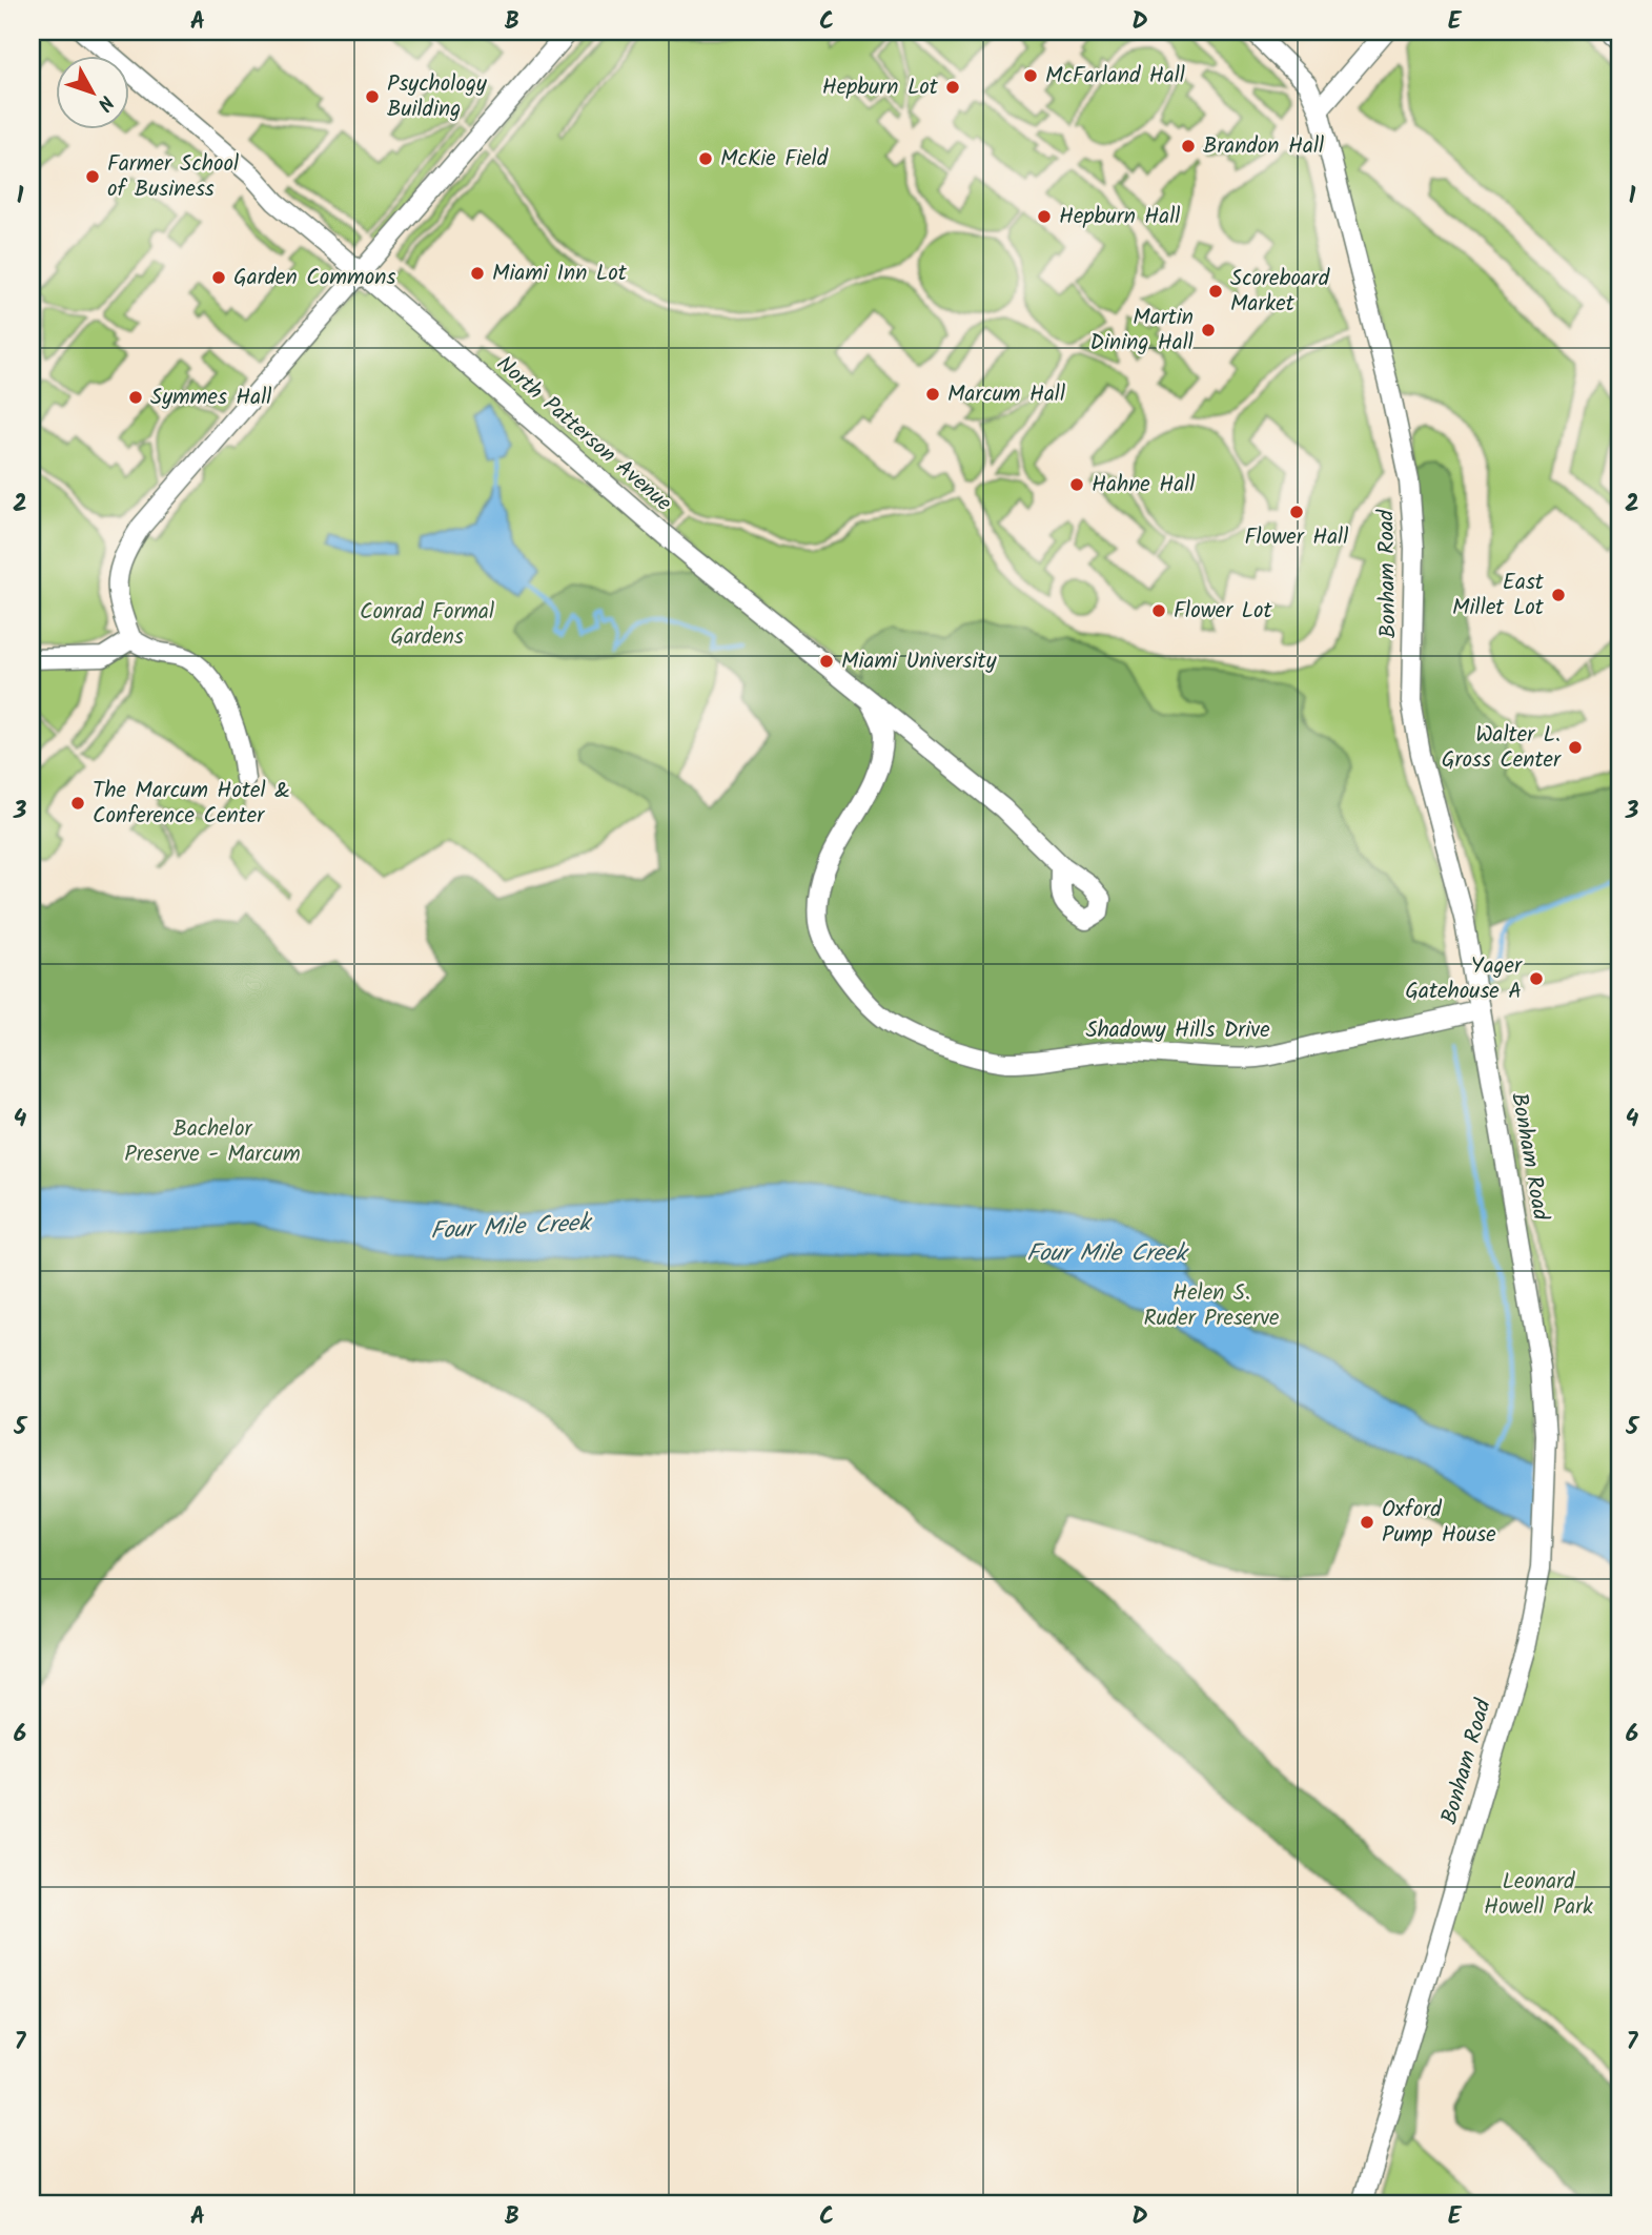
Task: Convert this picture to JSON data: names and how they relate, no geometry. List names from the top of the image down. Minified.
{"streets":{"street":["North Patterson Avenue","Bonham Road","Shadowy Hills Drive"]},"crossings":[["North Patterson Avenue","Shadowy Hills Drive"],["Bonham Road","Shadowy Hills Drive"]],"water":["Four Mile Creek"],"parks":["Conrad Formal Gardens","Bachelor Preserve - Marcum","Helen S. Ruder Preserve","Leonard Howell Park"],"places":["McFarland Hall","Hepburn Lot","Psychology Building","Brandon Hall","McKie Field","Farmer School of Business","Hepburn Hall","Miami Inn Lot","Garden Commons","Scoreboard Market","Martin Dining Hall","Marcum Hall","Symmes Hall","Hahne Hall","Flower Hall","East Millet Lot","Flower Lot","Miami University","Walter L. Gross Center","The Marcum Hotel & Conference Center","Yager Gatehouse A","Oxford Pump House"],"north":"bottom right","grid":{"columns":["A","B","C","D","E"],"rows":["1","2","3","4","5","6","7"]}}
